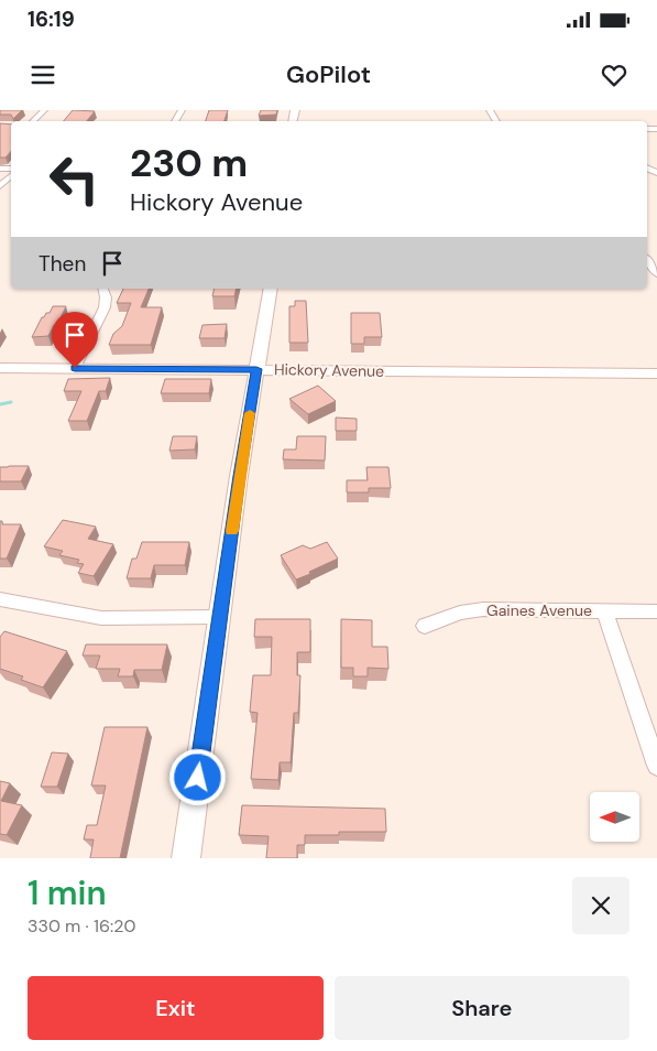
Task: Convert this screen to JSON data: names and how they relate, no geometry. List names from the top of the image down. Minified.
{"streets":{"street":["Hickory Avenue","Gaines Avenue"]},"north":"left","page":{"status":"16:19","header":"GoPilot","turn":["230 m","Hickory Avenue"],"then":"Then","heading":["1 min","330 m · 16:20"],"buttons":["Exit","Share"]}}
